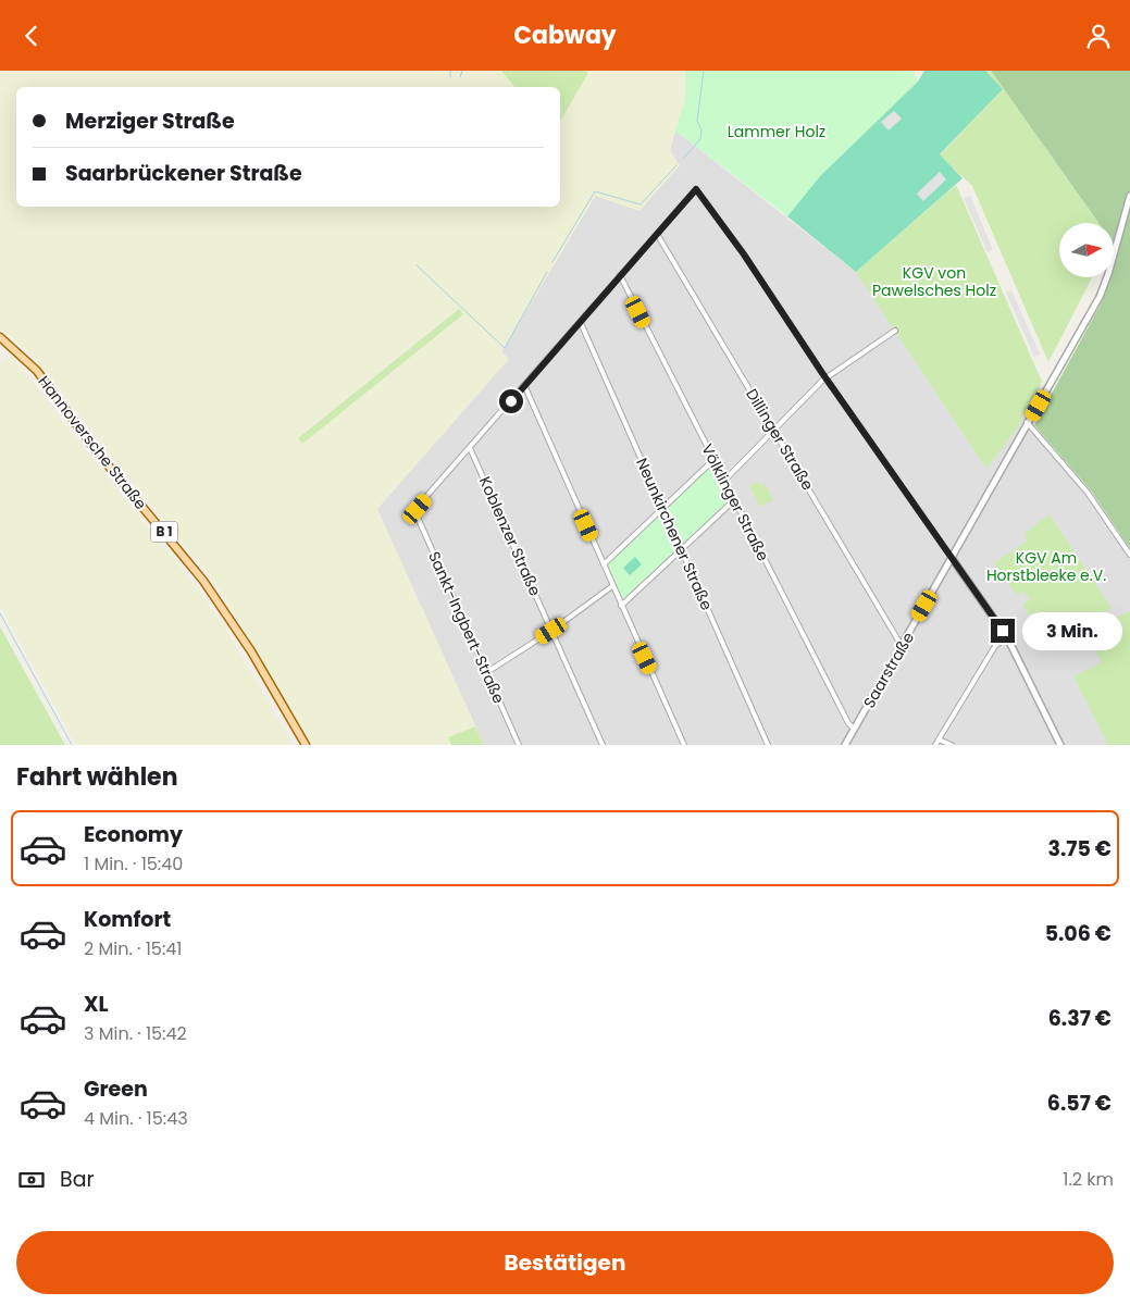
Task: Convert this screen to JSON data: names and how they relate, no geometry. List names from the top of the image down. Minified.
{"streets":{"main road":["Hannoversche Straße","B 1"],"street":["Dillinger Straße","Völklinger Straße","Neunkirchener Straße","Koblenzer Straße","Sankt-Ingbert-Straße","Saarstraße"]},"crossings":[["Dillinger Straße","Saarstraße"],["Völklinger Straße","Saarstraße"],["Koblenzer Straße","Sankt-Ingbert-Straße"]],"parks":["Lammer Holz","KGV von Pawelsches Holz","KGV Am Horstbleeke e.V."],"north":"right","page":{"header":"Cabway","banner":["Merziger Straße","Saarbrückener Straße"],"bubble":"3 Min.","heading":"Fahrt wählen","list":[{"name":"Economy","note":"1 Min. · 15:40","value":"3.75 €"},{"name":"Komfort","note":"2 Min. · 15:41","value":"5.06 €"},{"name":"XL","note":"3 Min. · 15:42","value":"6.37 €"},{"name":"Green","note":"4 Min. · 15:43","value":"6.57 €"}],"pay":["Bar","1.2 km"],"buttons":"Bestätigen"}}
